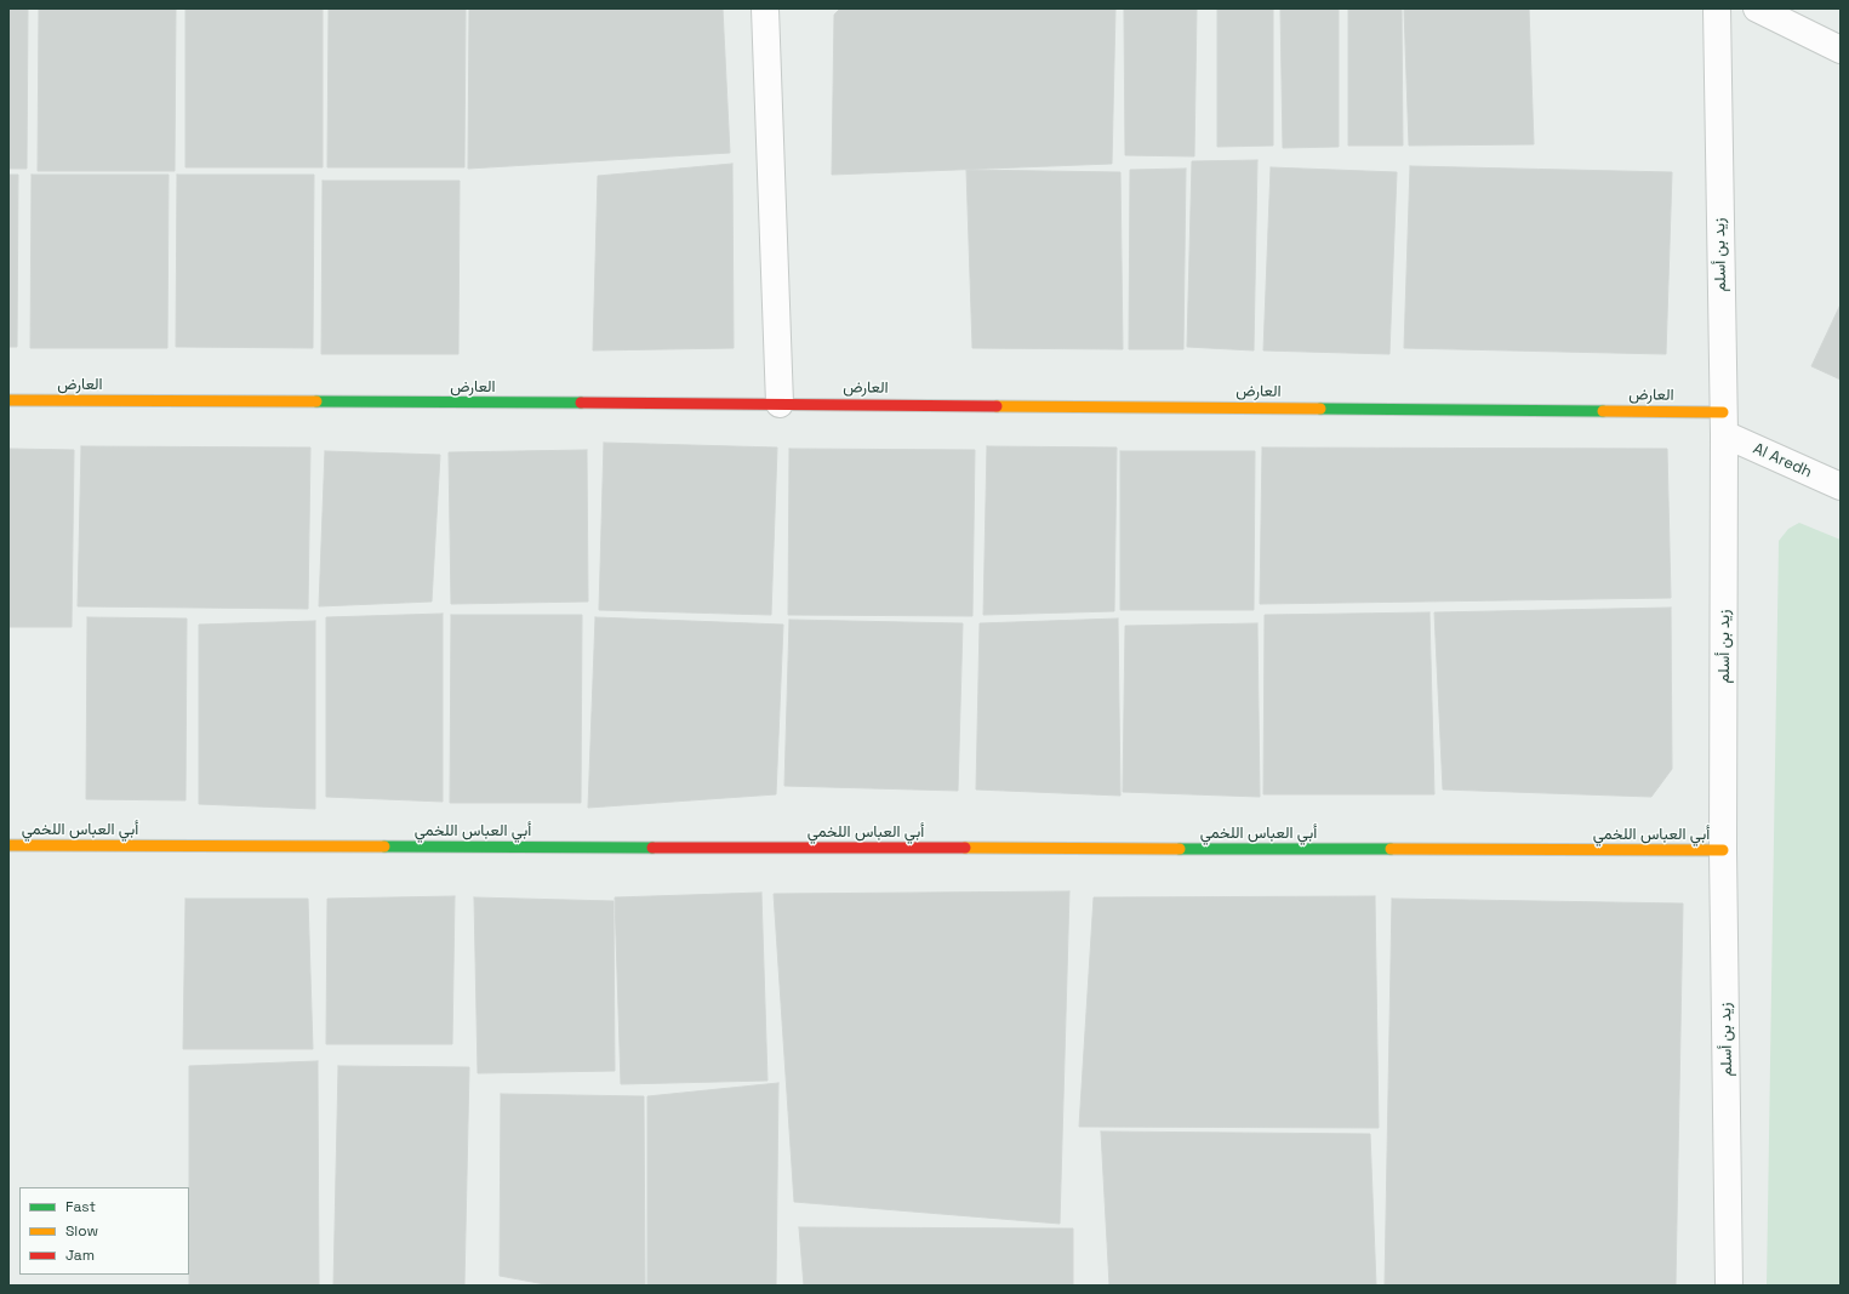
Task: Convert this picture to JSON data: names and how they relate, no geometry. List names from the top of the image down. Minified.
{"streets":{"street":["زيد بن أسلم","العارض","Al Aredh","أبي العباس اللخمي"]},"crossings":[["زيد بن أسلم","العارض"],["زيد بن أسلم","Al Aredh"],["زيد بن أسلم","أبي العباس اللخمي"],["العارض","Al Aredh"]],"legend":["Fast","Slow","Jam"]}
